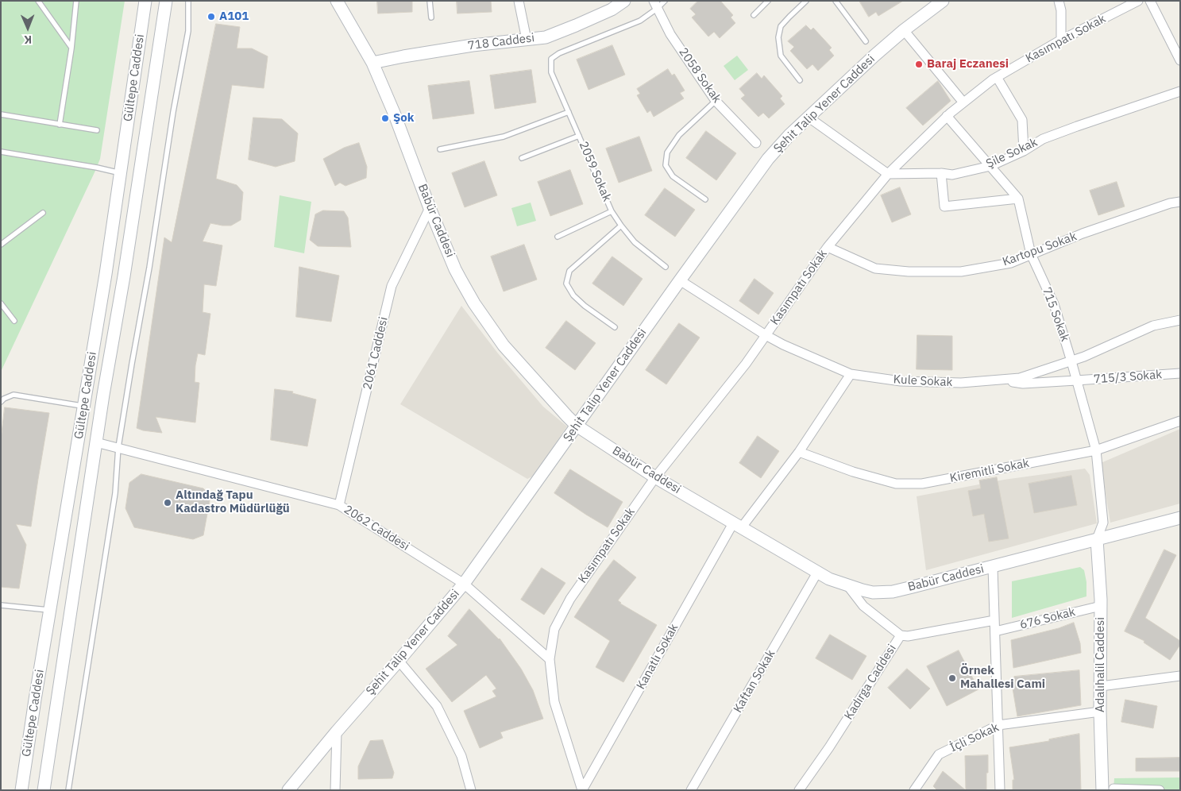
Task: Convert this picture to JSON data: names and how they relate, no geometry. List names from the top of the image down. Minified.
{"streets":{"main road":["718 Caddesi","Gültepe Caddesi","Şehit Talip Yener Caddesi","Babür Caddesi","Adalıhalil Caddesi"],"street":["Kasımpatı Sokak","2058 Sokak","Şile Sokak","Kartopu Sokak","715 Sokak","2061 Caddesi","715/3 Sokak","Kule Sokak","Kiremitli Sokak","2062 Caddesi","676 Sokak","Kanatlı Sokak","Kaftan Sokak","Kadırga Caddesi","İçli Sokak"],"lane":["2059 Sokak"]},"crossings":[["Kasımpatı Sokak","Şile Sokak"],["Kasımpatı Sokak","Babür Caddesi"],["Kasımpatı Sokak","Kartopu Sokak"],["Kasımpatı Sokak","715 Sokak"],["Kasımpatı Sokak","Kule Sokak"],["Kasımpatı Sokak","2062 Caddesi"],["Kasımpatı Sokak","Kanatlı Sokak"],["718 Caddesi","Babür Caddesi"],["2058 Sokak","2059 Sokak"],["Gültepe Caddesi","2062 Caddesi"],["Şehit Talip Yener Caddesi","Babür Caddesi"],["Şehit Talip Yener Caddesi","Kule Sokak"],["Şehit Talip Yener Caddesi","2062 Caddesi"],["Şile Sokak","715 Sokak"],["Babür Caddesi","715 Sokak"],["Babür Caddesi","2061 Caddesi"],["Babür Caddesi","Kanatlı Sokak"],["Babür Caddesi","Adalıhalil Caddesi"],["Babür Caddesi","Kaftan Sokak"],["Babür Caddesi","Kadırga Caddesi"],["Kartopu Sokak","715 Sokak"],["715 Sokak","715/3 Sokak"],["715 Sokak","Kule Sokak"],["715 Sokak","Kiremitli Sokak"],["715 Sokak","Adalıhalil Caddesi"],["2061 Caddesi","2062 Caddesi"],["715/3 Sokak","Kule Sokak"],["Kule Sokak","Kanatlı Sokak"],["Kiremitli Sokak","Kanatlı Sokak"],["676 Sokak","Adalıhalil Caddesi"],["Adalıhalil Caddesi","İçli Sokak"]],"places":["A101","Baraj Eczanesi","Şok","Altındağ Tapu Kadastro Müdürlüğü","Örnek Mahallesi Cami"],"north":"bottom"}
